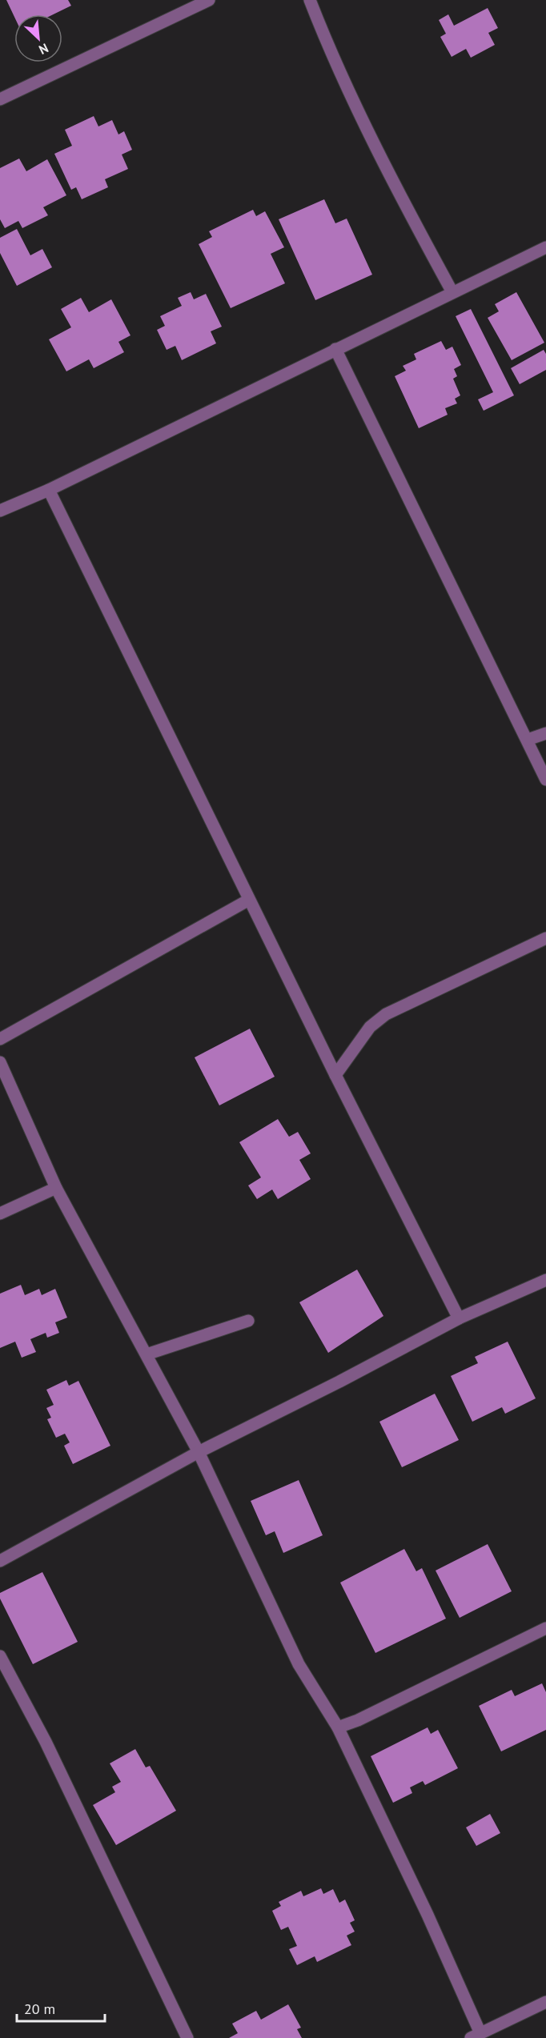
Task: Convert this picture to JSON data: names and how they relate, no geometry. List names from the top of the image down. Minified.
{"scale_bar":"20 m","north":"bottom right"}
